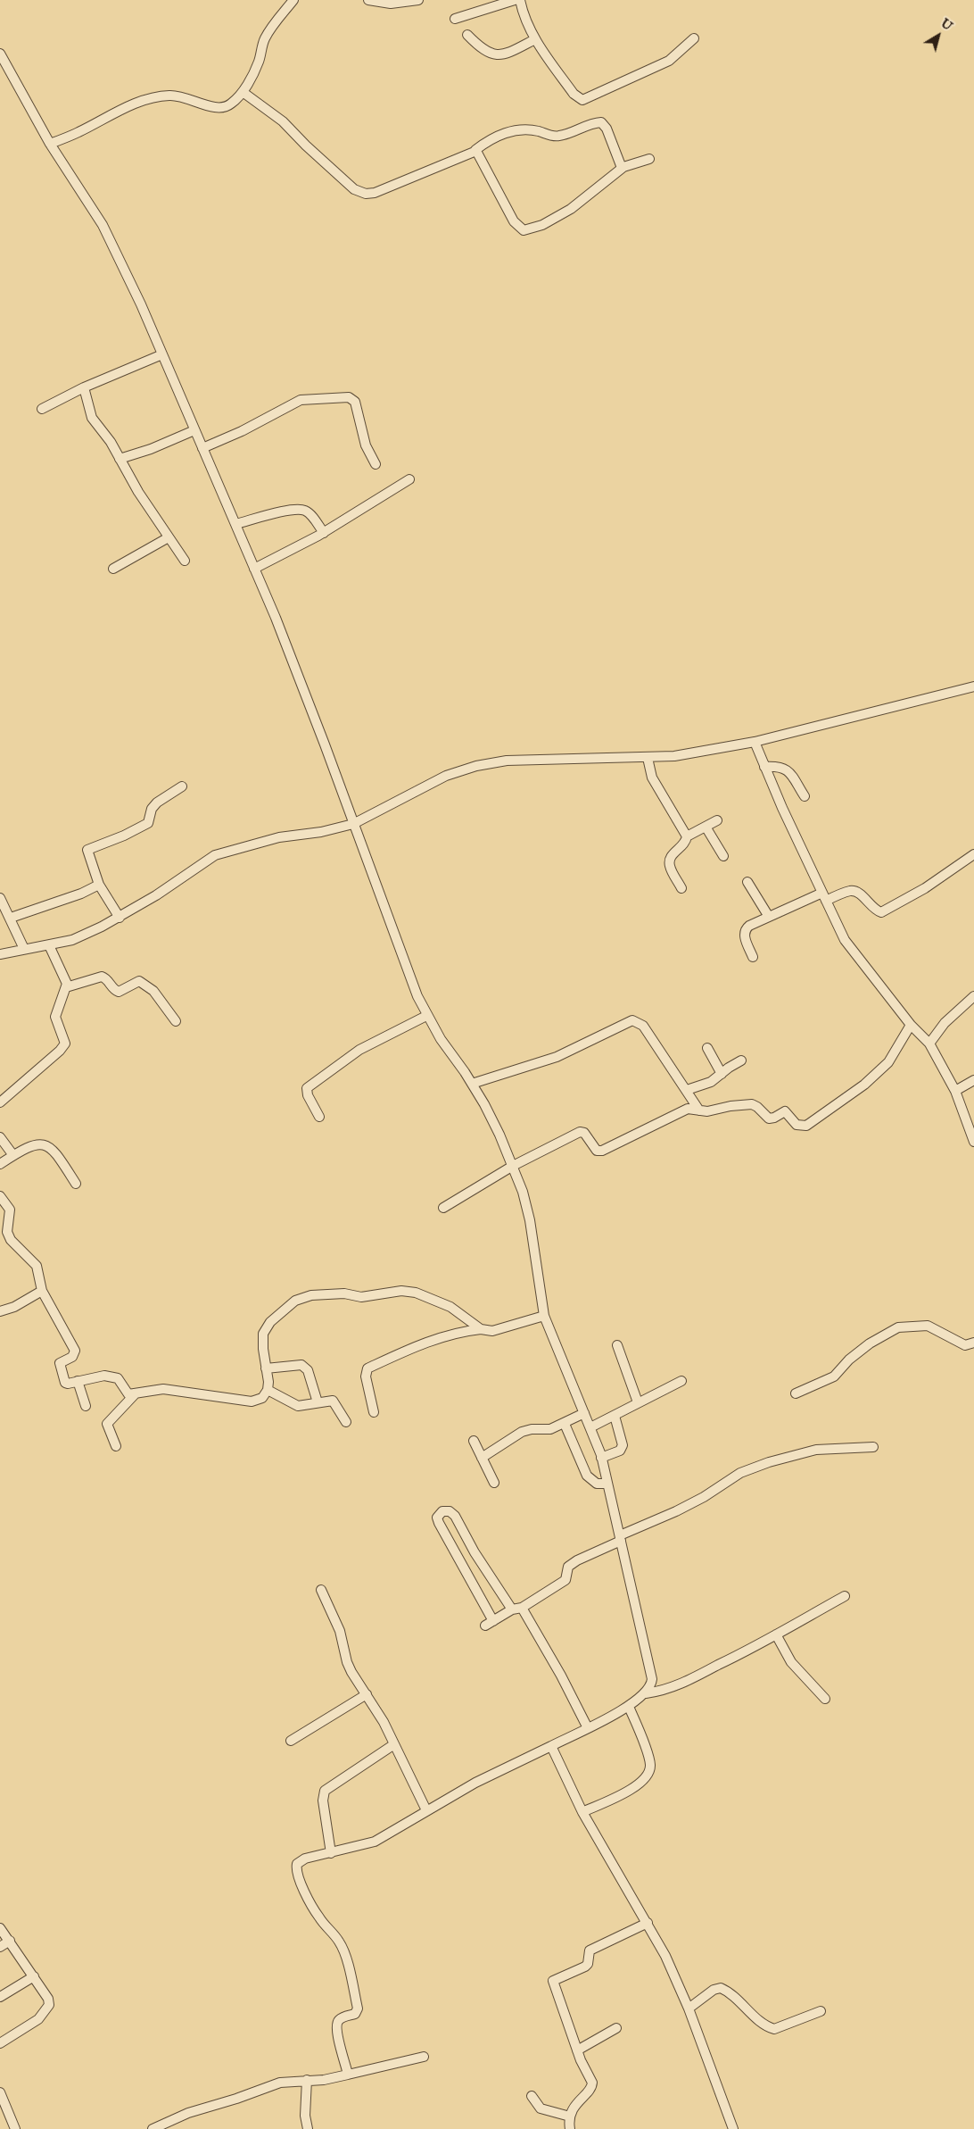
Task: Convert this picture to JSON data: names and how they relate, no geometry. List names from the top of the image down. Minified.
{"north":"top right"}
